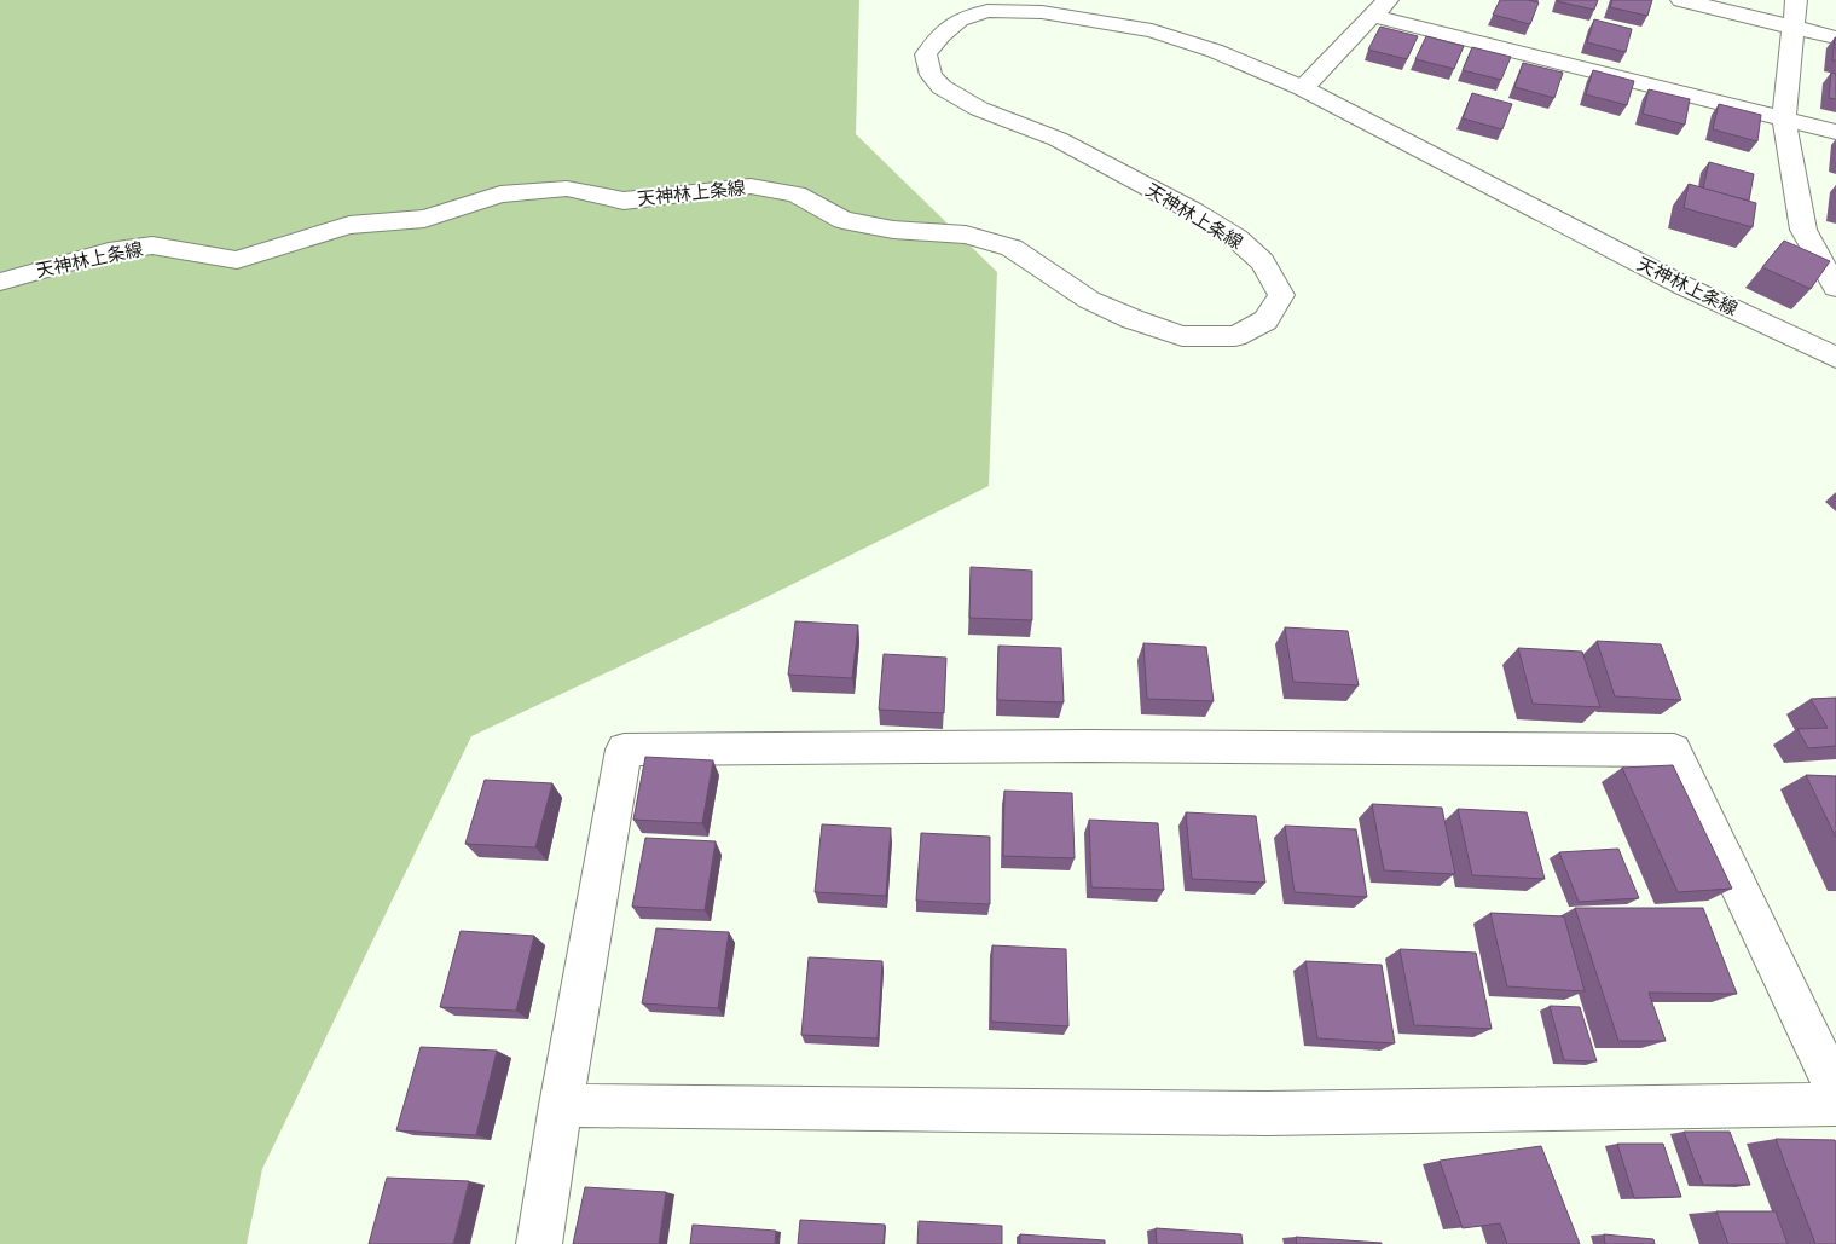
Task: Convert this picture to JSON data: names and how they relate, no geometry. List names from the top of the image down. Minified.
{"streets":{"street":["天神林上条線"]}}
